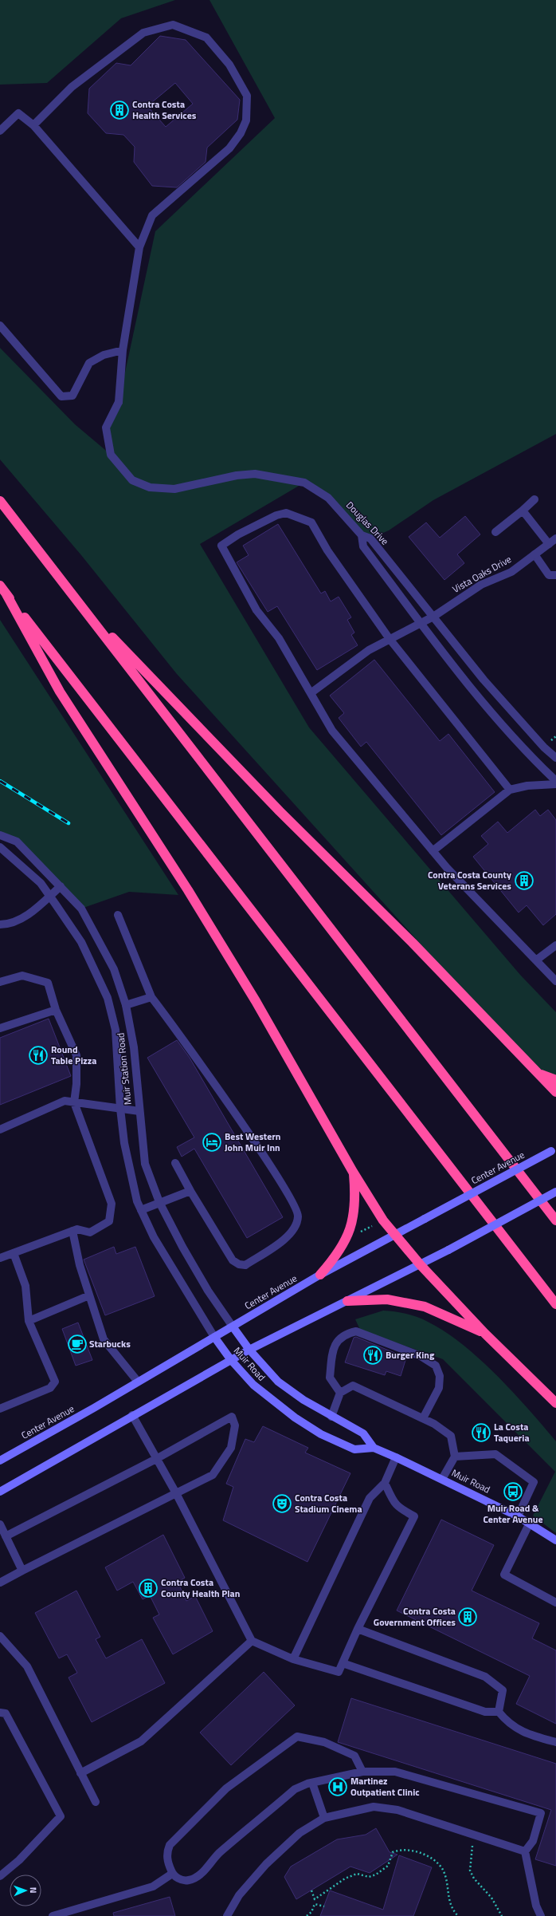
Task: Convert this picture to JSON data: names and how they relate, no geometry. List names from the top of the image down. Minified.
{"streets":{"street":["Douglas Drive","Vista Oaks Drive","Muir Station Road","Center Avenue","Muir Road"]},"crossings":[["Douglas Drive","Vista Oaks Drive"],["Muir Station Road","Center Avenue"],["Muir Station Road","Muir Road"],["Center Avenue","Muir Road"]],"places":{"building":["Contra Costa Health Services","Contra Costa County Veterans Services","Contra Costa County Health Plan","Contra Costa Government Offices"],"restaurant":["Round Table Pizza","Burger King","La Costa Taqueria"],"hotel":["Best Western John Muir Inn"],"cafe":["Starbucks"],"bus stop":["Muir Road & Center Avenue"],"theatre":["Contra Costa Stadium Cinema"],"hospital":["Martinez Outpatient Clinic"]},"north":"right"}
